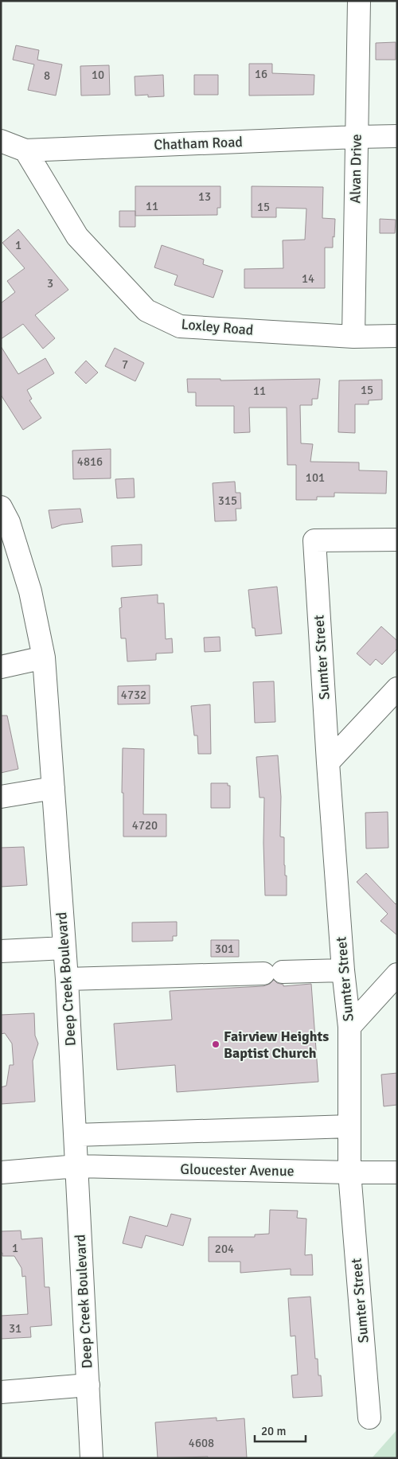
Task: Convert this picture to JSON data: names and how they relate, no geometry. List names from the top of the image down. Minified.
{"streets":{"street":["Chatham Road","Alvan Drive","Loxley Road","Sumter Street","Deep Creek Boulevard","Gloucester Avenue"]},"crossings":[["Chatham Road","Alvan Drive"],["Chatham Road","Loxley Road"],["Alvan Drive","Loxley Road"],["Sumter Street","Gloucester Avenue"],["Deep Creek Boulevard","Gloucester Avenue"]],"places":["Fairview Heights Baptist Church"],"house_numbers":["16","10","8","13","11","15","1","14","3","7","15","11","4816","101","315","4732","4720","301","1","204","31","4608"],"scale_bar":"20 m"}
